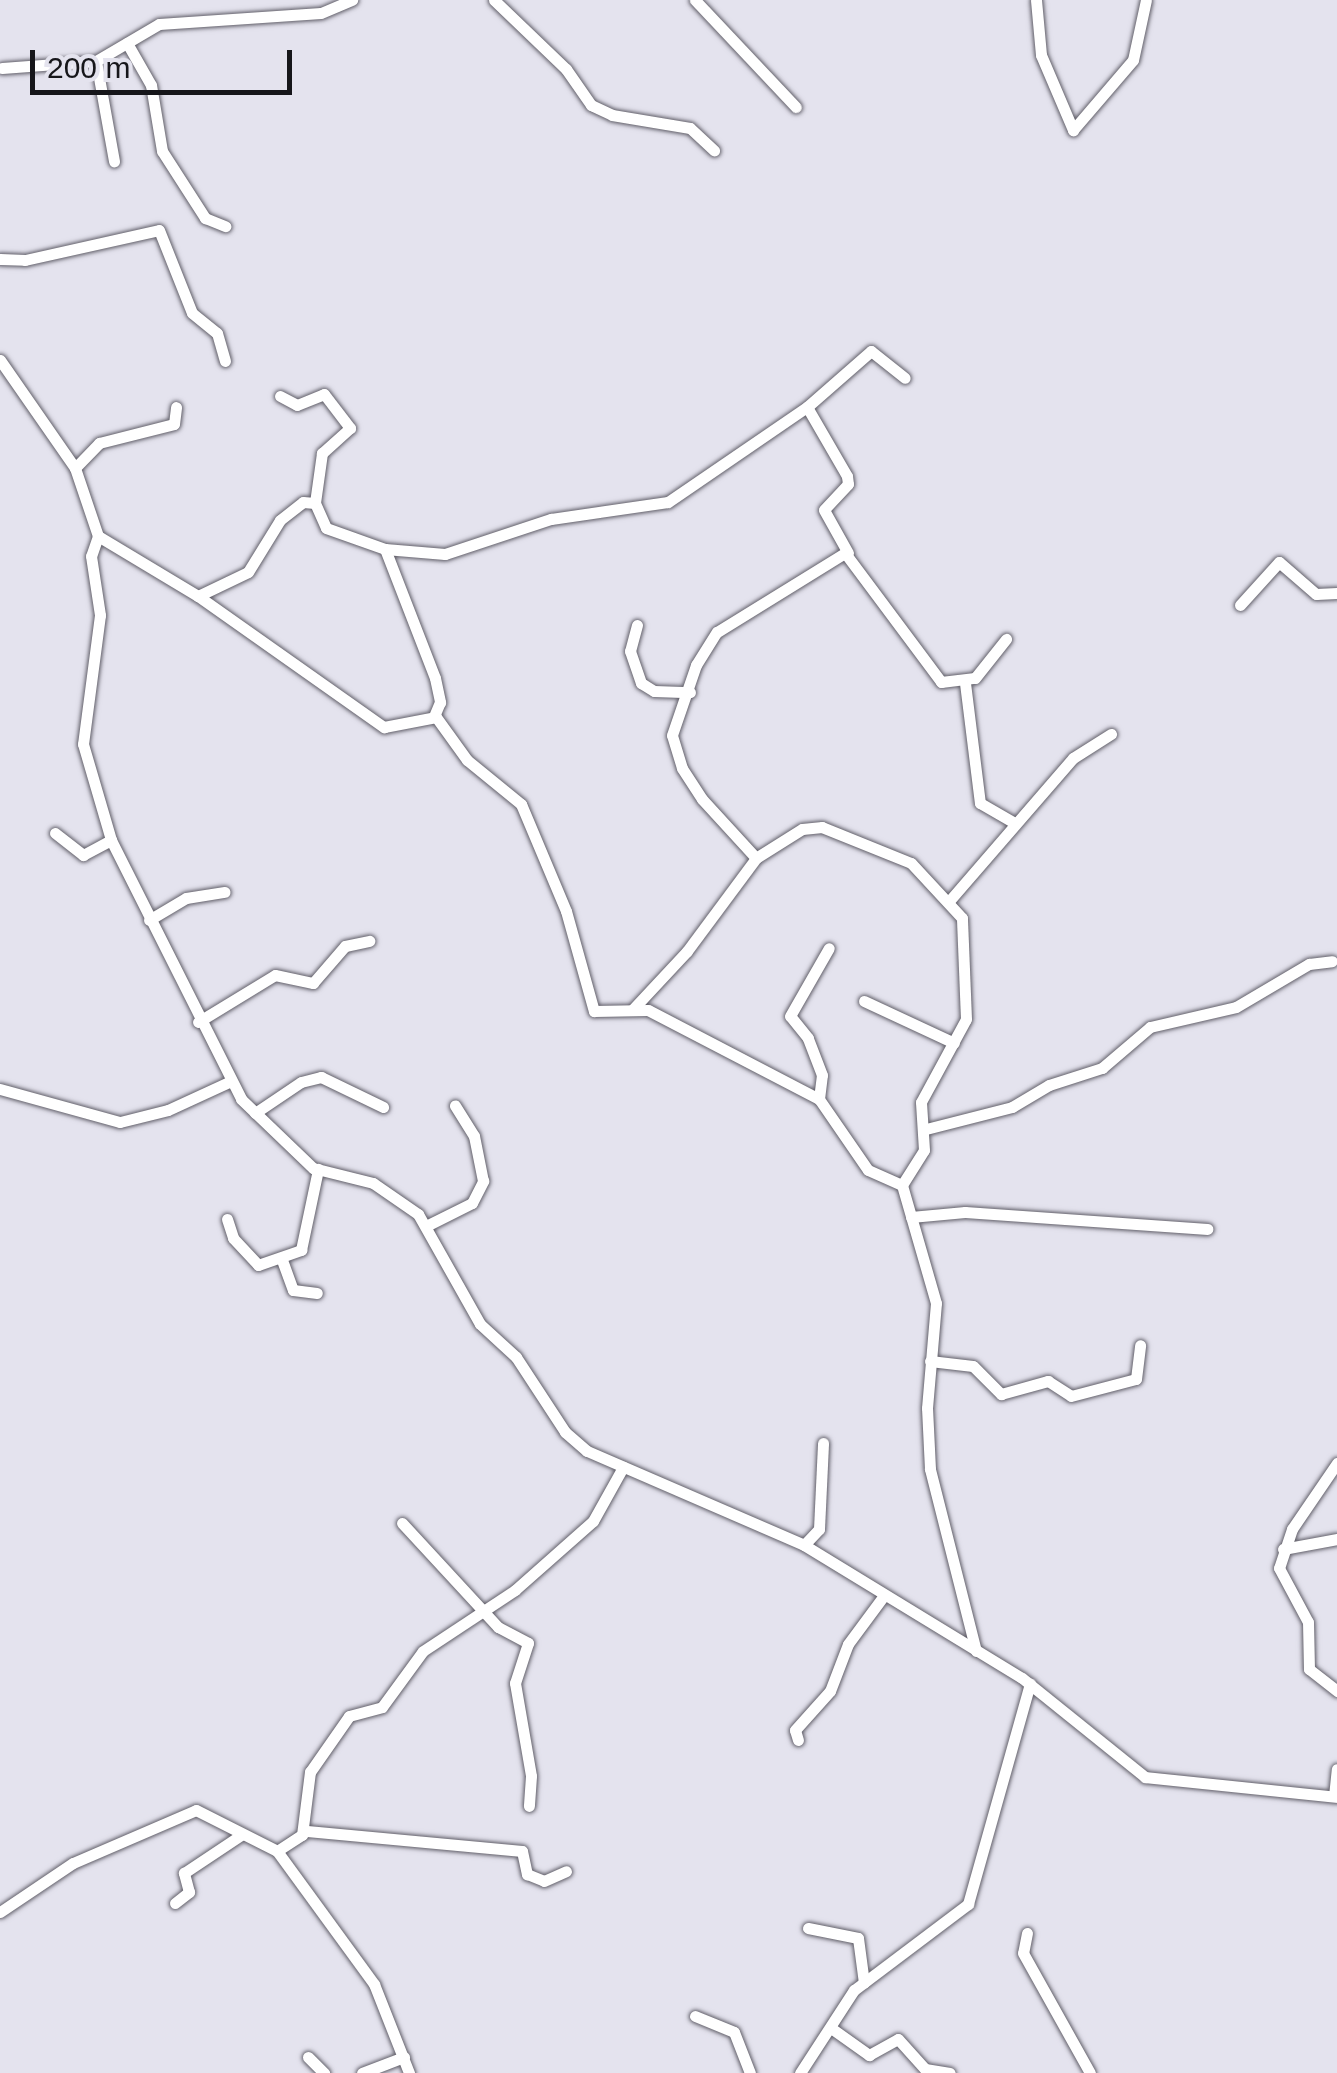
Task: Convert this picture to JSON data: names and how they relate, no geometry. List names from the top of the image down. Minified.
{"scale_bar":"200 m"}
